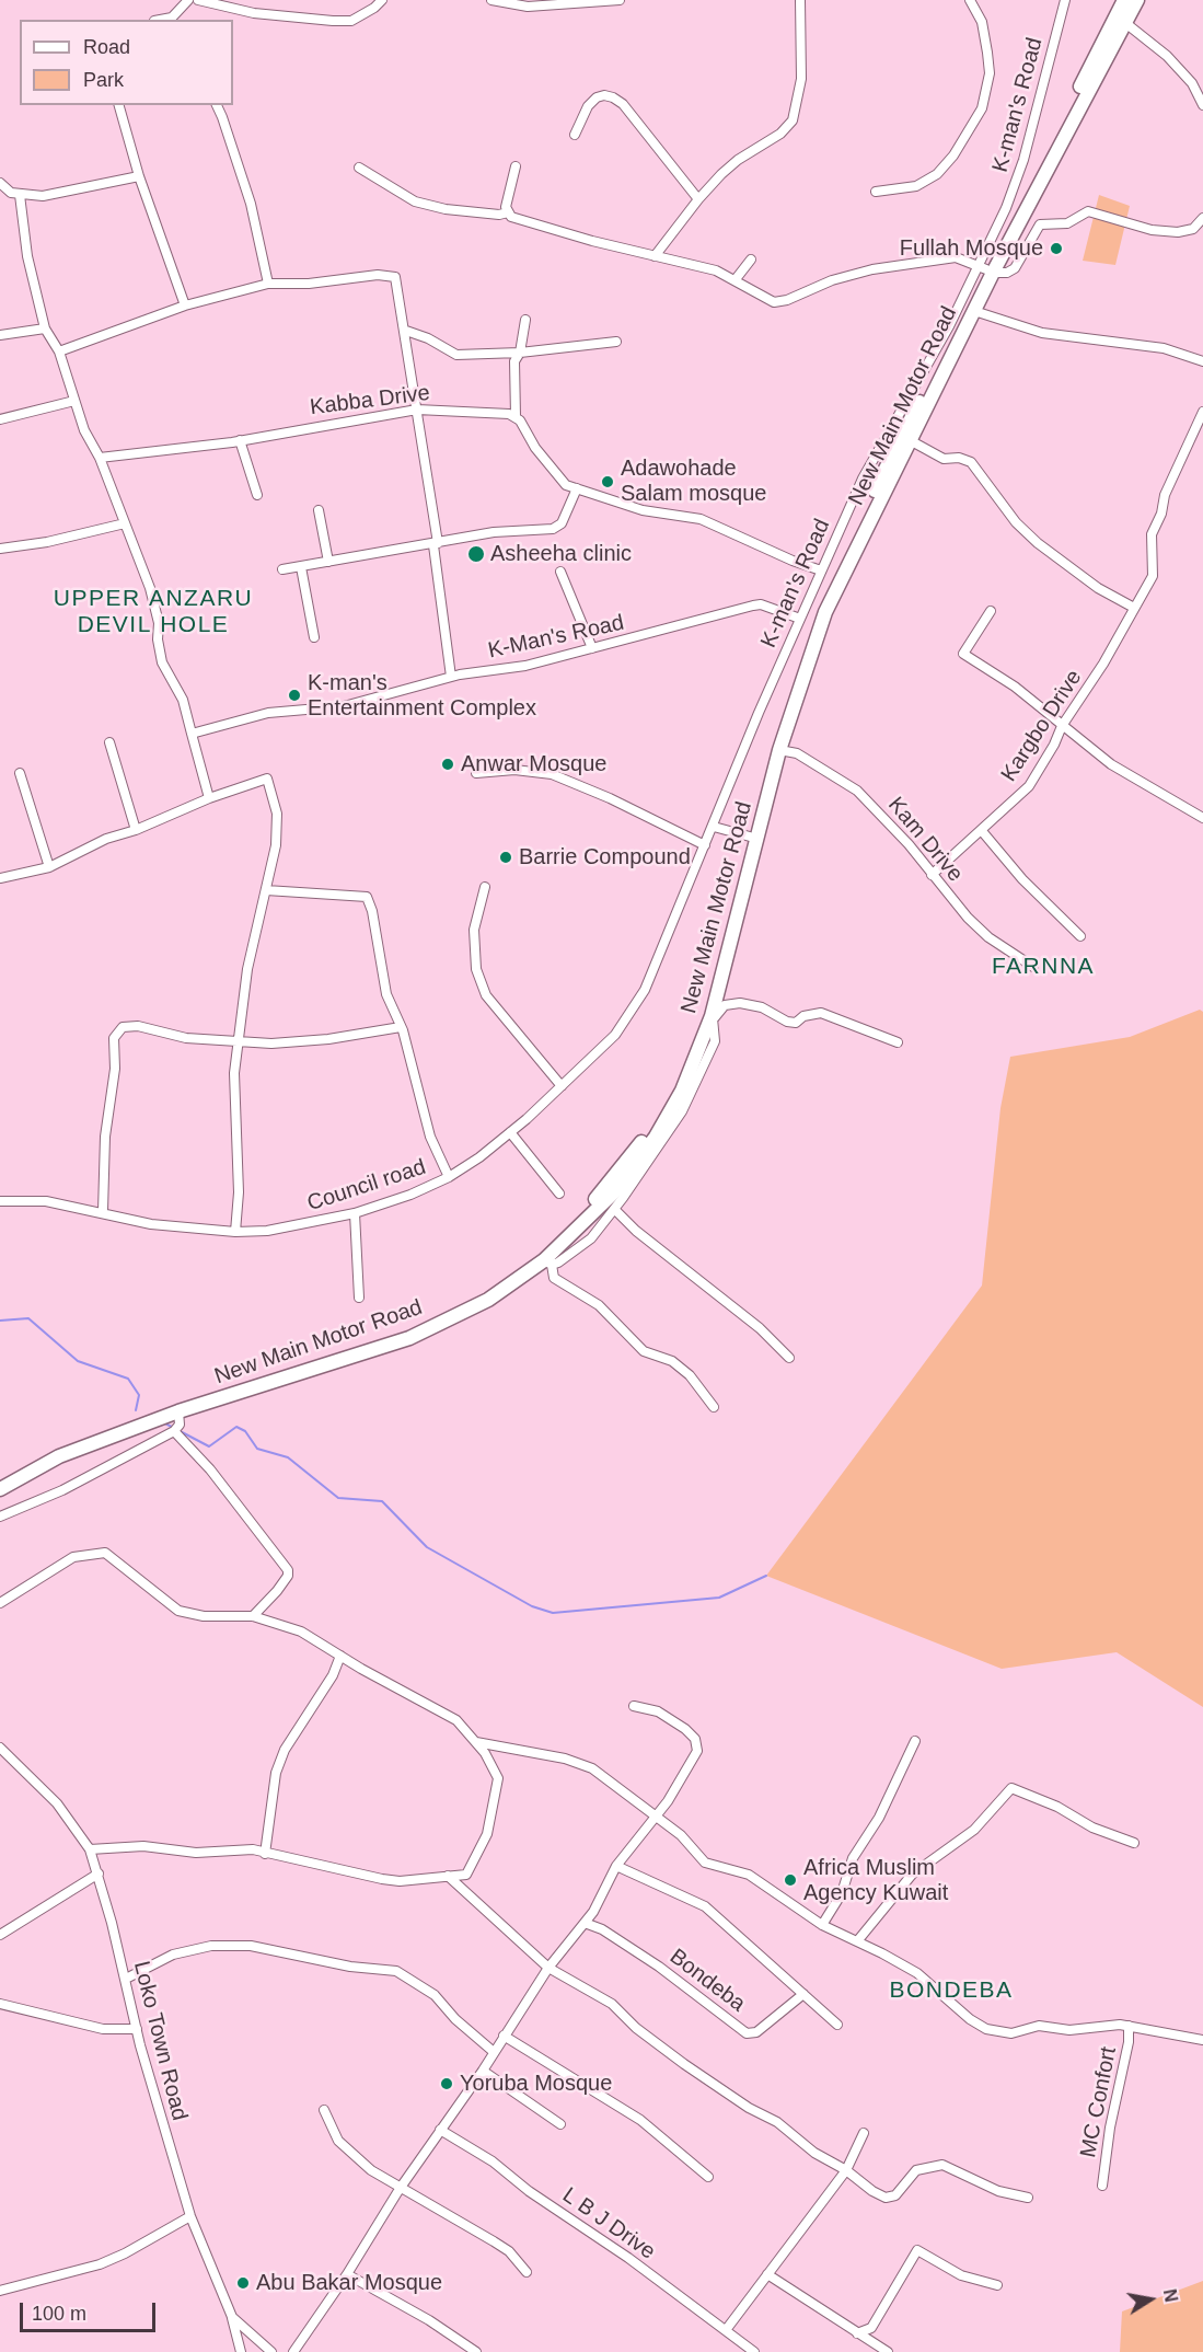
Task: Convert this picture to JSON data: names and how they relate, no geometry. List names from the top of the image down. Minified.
{"streets":{"highway":["New Main Motor Road"],"street":["K-man's Road","Kabba Drive","K-Man's Road","Kargbo Drive","Kam Drive","Council road","Bondeba","Loko Town Road","MC Confort","L B J Drive"]},"crossings":[["K-man's Road","New Main Motor Road"],["K-man's Road","K-Man's Road"],["K-man's Road","Council road"],["New Main Motor Road","Kam Drive"],["Kargbo Drive","Kam Drive"]],"districts":["UPPER ANZARU DEVIL HOLE","FARNNA","BONDEBA"],"places":["Fullah Mosque","Adawohade Salam mosque","Asheeha clinic","K-man's Entertainment Complex","Anwar Mosque","Barrie Compound","Africa Muslim Agency Kuwait","Yoruba Mosque","Abu Bakar Mosque"],"legend":["Road","Park"],"scale_bar":"100 m","north":"right"}
